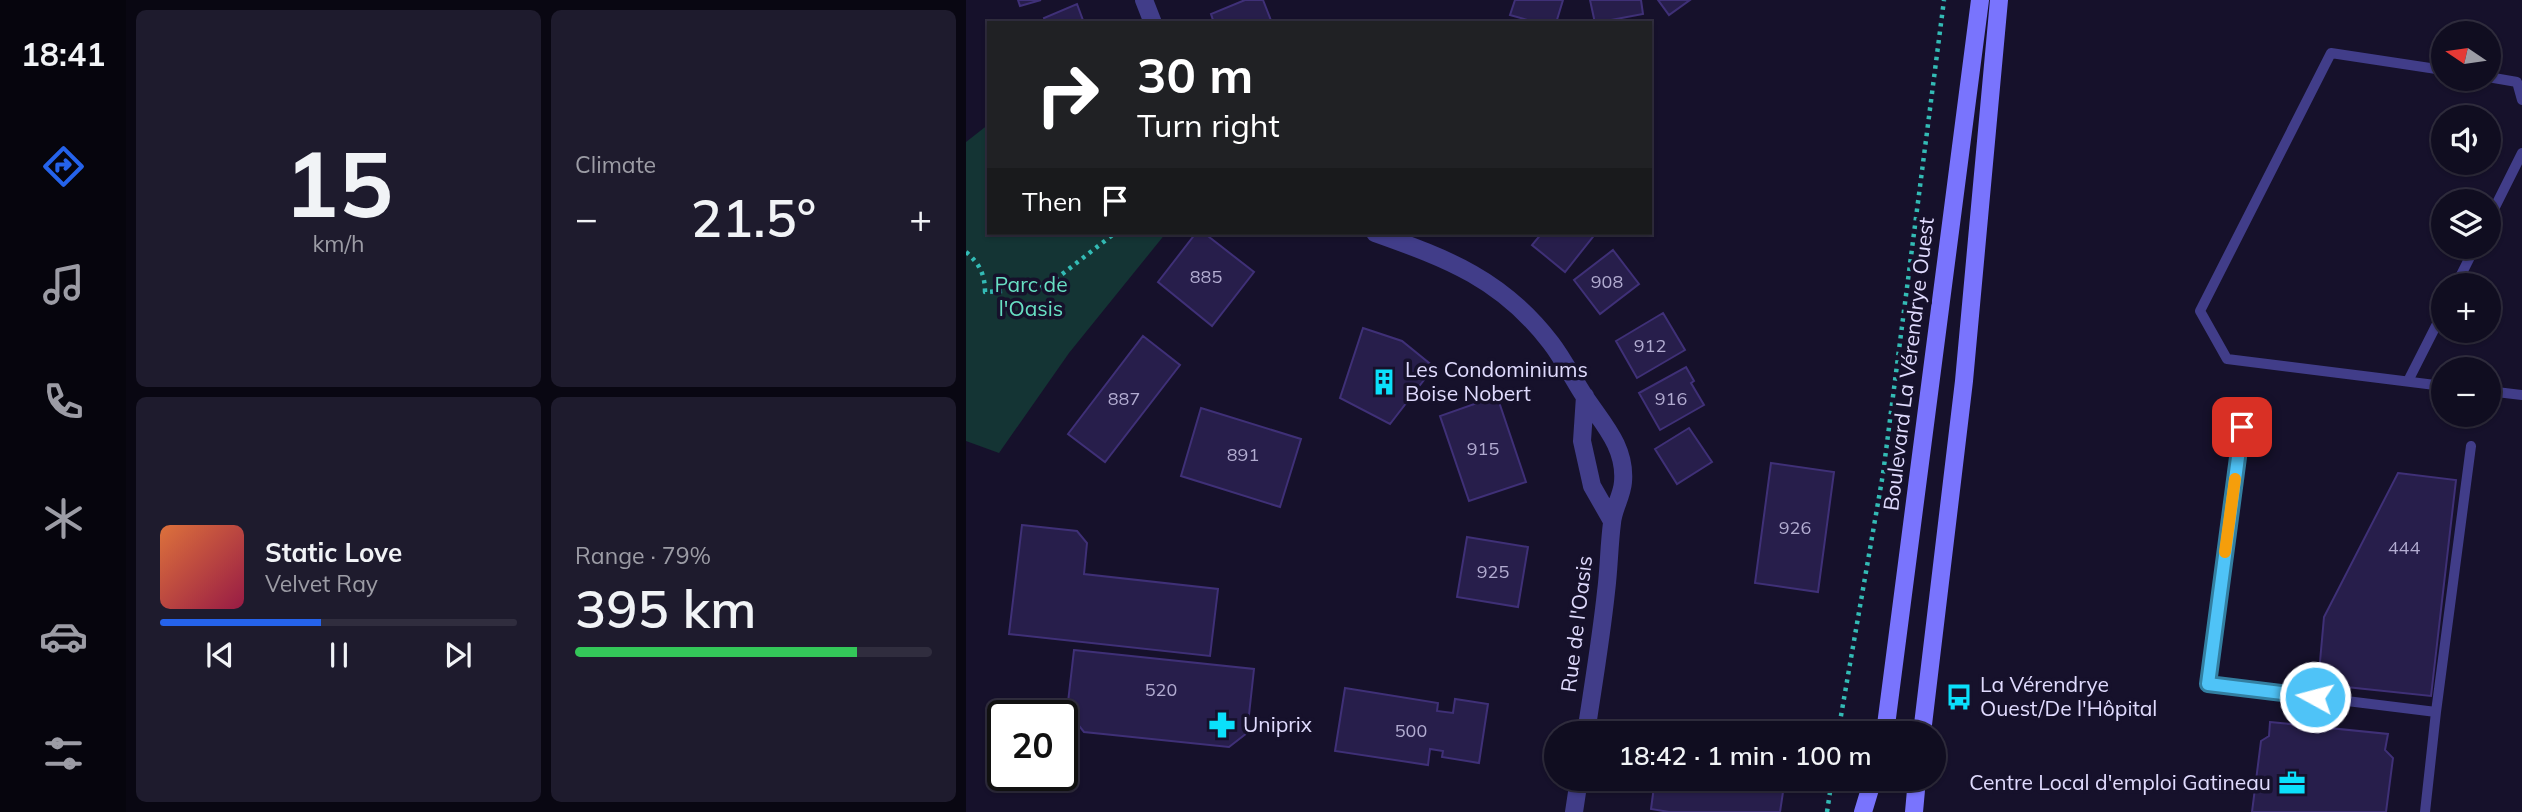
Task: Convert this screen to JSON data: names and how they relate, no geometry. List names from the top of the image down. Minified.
{"streets":{"main road":["Boulevard La Vérendrye Ouest"],"street":["Rue de l'Oasis"]},"parks":["Parc de l'Oasis"],"places":{"building":["Les Condominiums Boise Nobert"],"bus stop":["La Vérendrye Ouest/De l'Hôpital"],"pharmacy":["Uniprix"],"office":["Centre Local d'emploi Gatineau"]},"house_numbers":["885","908","912","887","916","915","891","926","444","925","520","500"],"north":"left","page":{"tabs":"18:41","tile":[["15","km/h"],"Climate",["Range · 79%","395 km"]],"map_buttons":["+","−"],"turn":["30 m","Turn right"],"then":"Then","heat":["−","21.5°","+"],"song":["Static Love","Velvet Ray"],"limit":"20","trip":"18:42 · 1 min · 100 m"}}
